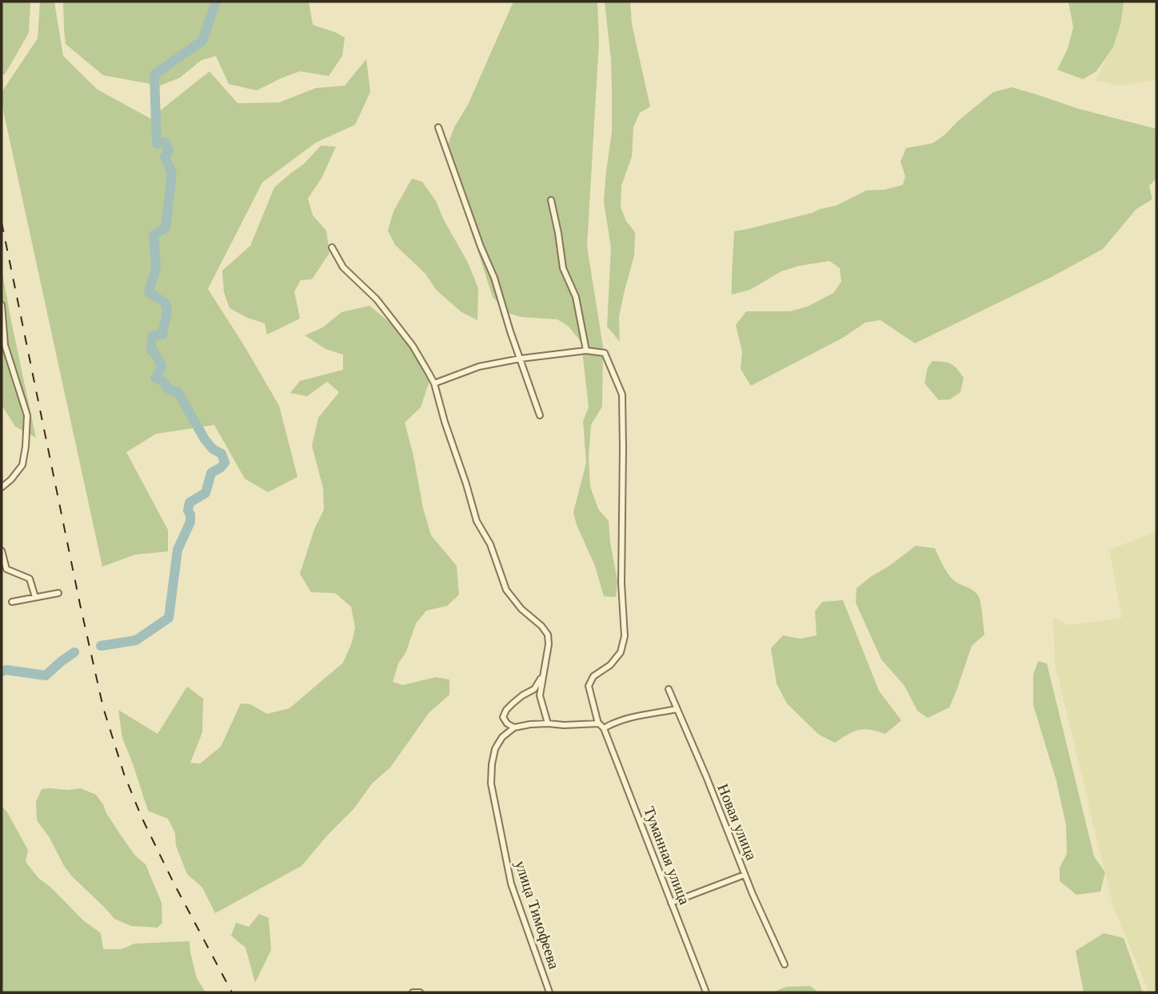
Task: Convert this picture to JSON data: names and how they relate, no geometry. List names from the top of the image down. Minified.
{"streets":{"street":["Новая улица","Туманная улица","улица Тимофеева"]}}
